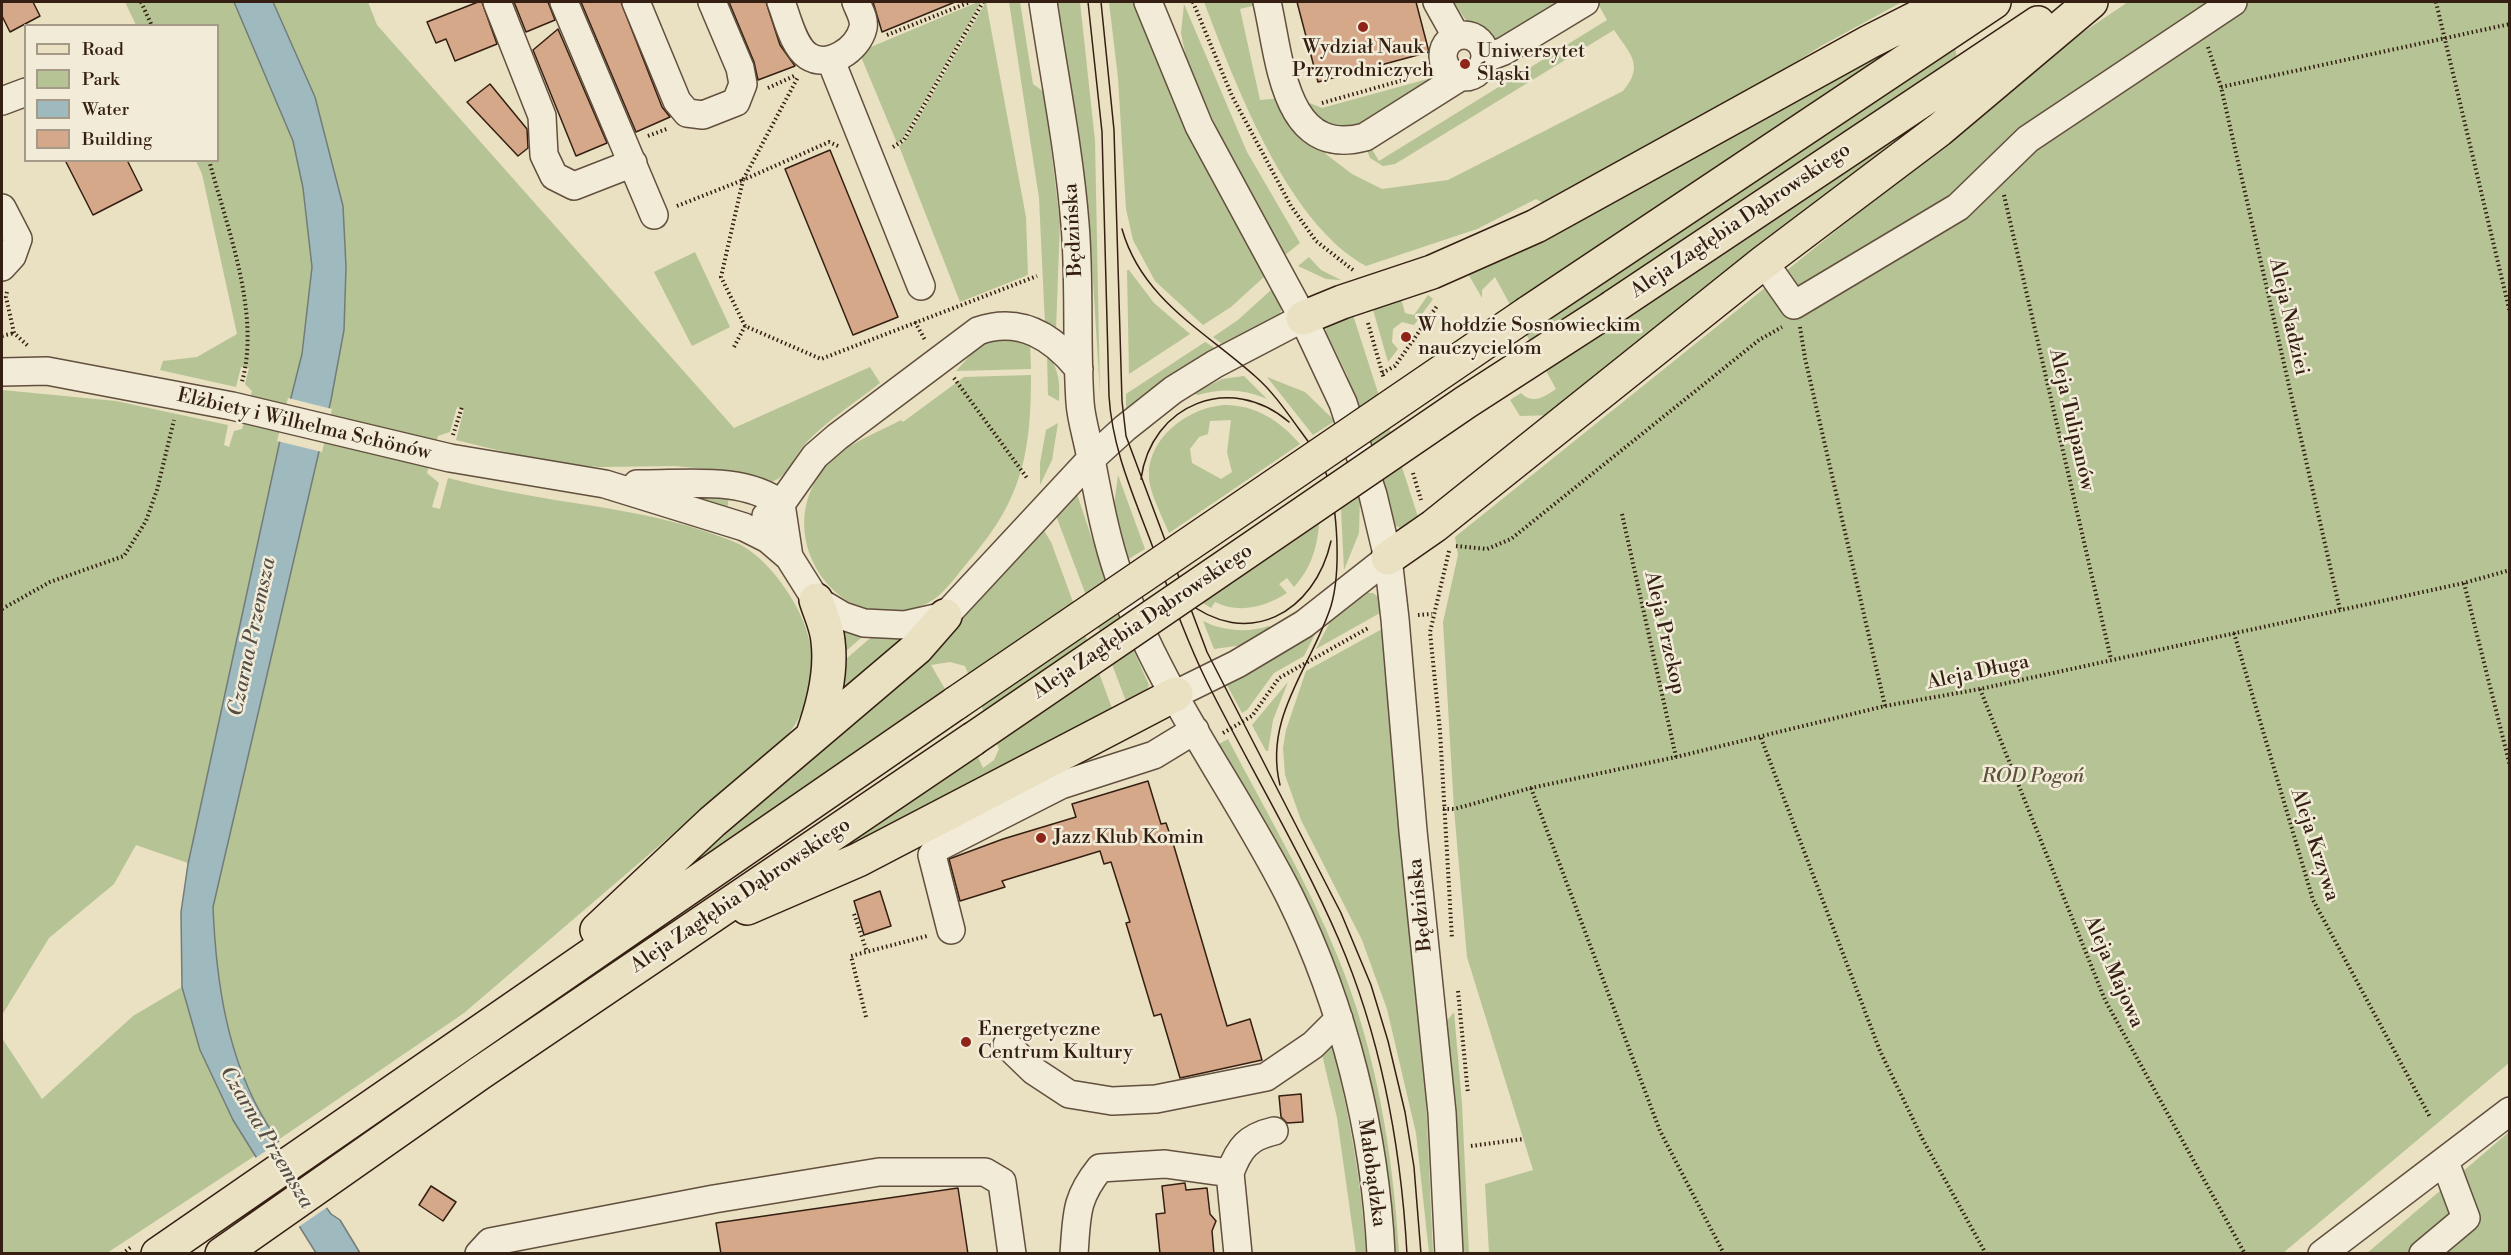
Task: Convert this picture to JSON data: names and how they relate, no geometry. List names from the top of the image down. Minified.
{"streets":{"main road":["Aleja Zagłębia Dąbrowskiego"],"street":["Będzińska","Elżbiety i Wilhelma Schönów","Małobądzka"],"path":["Aleja Nadziei","Aleja Tulipanów","Aleja Przekop","Aleja Długa","Aleja Krzywa","Aleja Majowa"]},"crossings":[["Będzińska","Małobądzka"],["Aleja Nadziei","Aleja Długa"],["Aleja Tulipanów","Aleja Długa"],["Aleja Przekop","Aleja Długa"],["Aleja Długa","Aleja Krzywa"],["Aleja Długa","Aleja Majowa"]],"water":["Czarna Przemsza"],"parks":["ROD Pogoń"],"places":["Wydział Nauk Przyrodniczych","Uniwersytet Śląski","W hołdzie Sosnowieckim nauczycielom","Jazz Klub Komin","Energetyczne Centrum Kultury"],"legend":["Road","Park","Water","Building"]}
